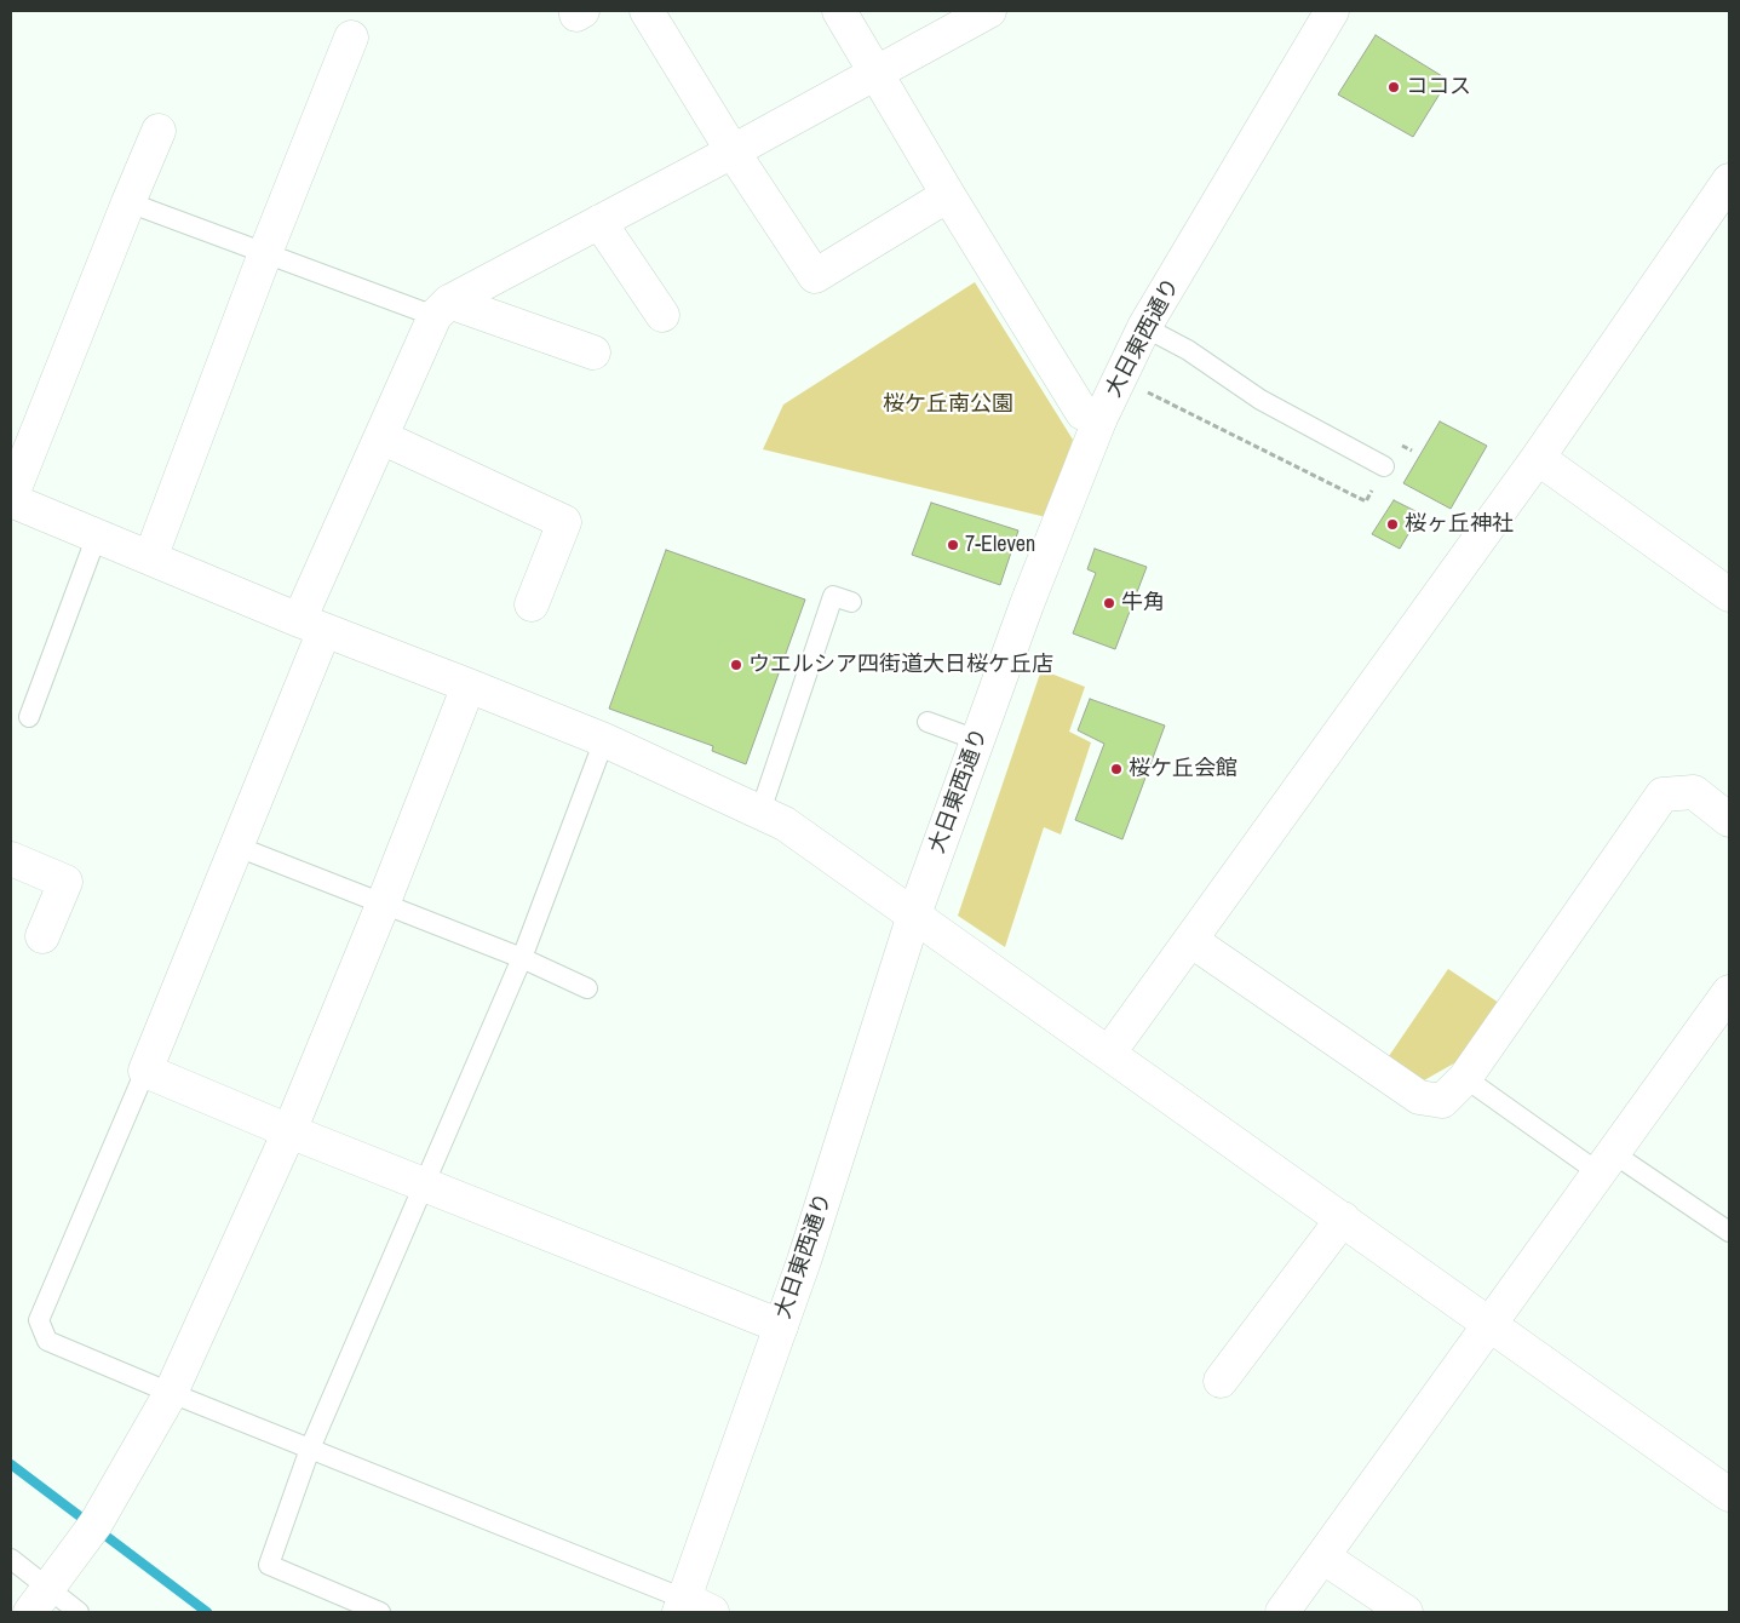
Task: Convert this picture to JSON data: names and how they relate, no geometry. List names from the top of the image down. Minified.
{"streets":{"street":["大日東西通り"]},"parks":["桜ケ丘南公園"],"places":["ココス","桜ヶ丘神社","7-Eleven","牛角","ウエルシア四街道大日桜ケ丘店","桜ケ丘会館"]}
